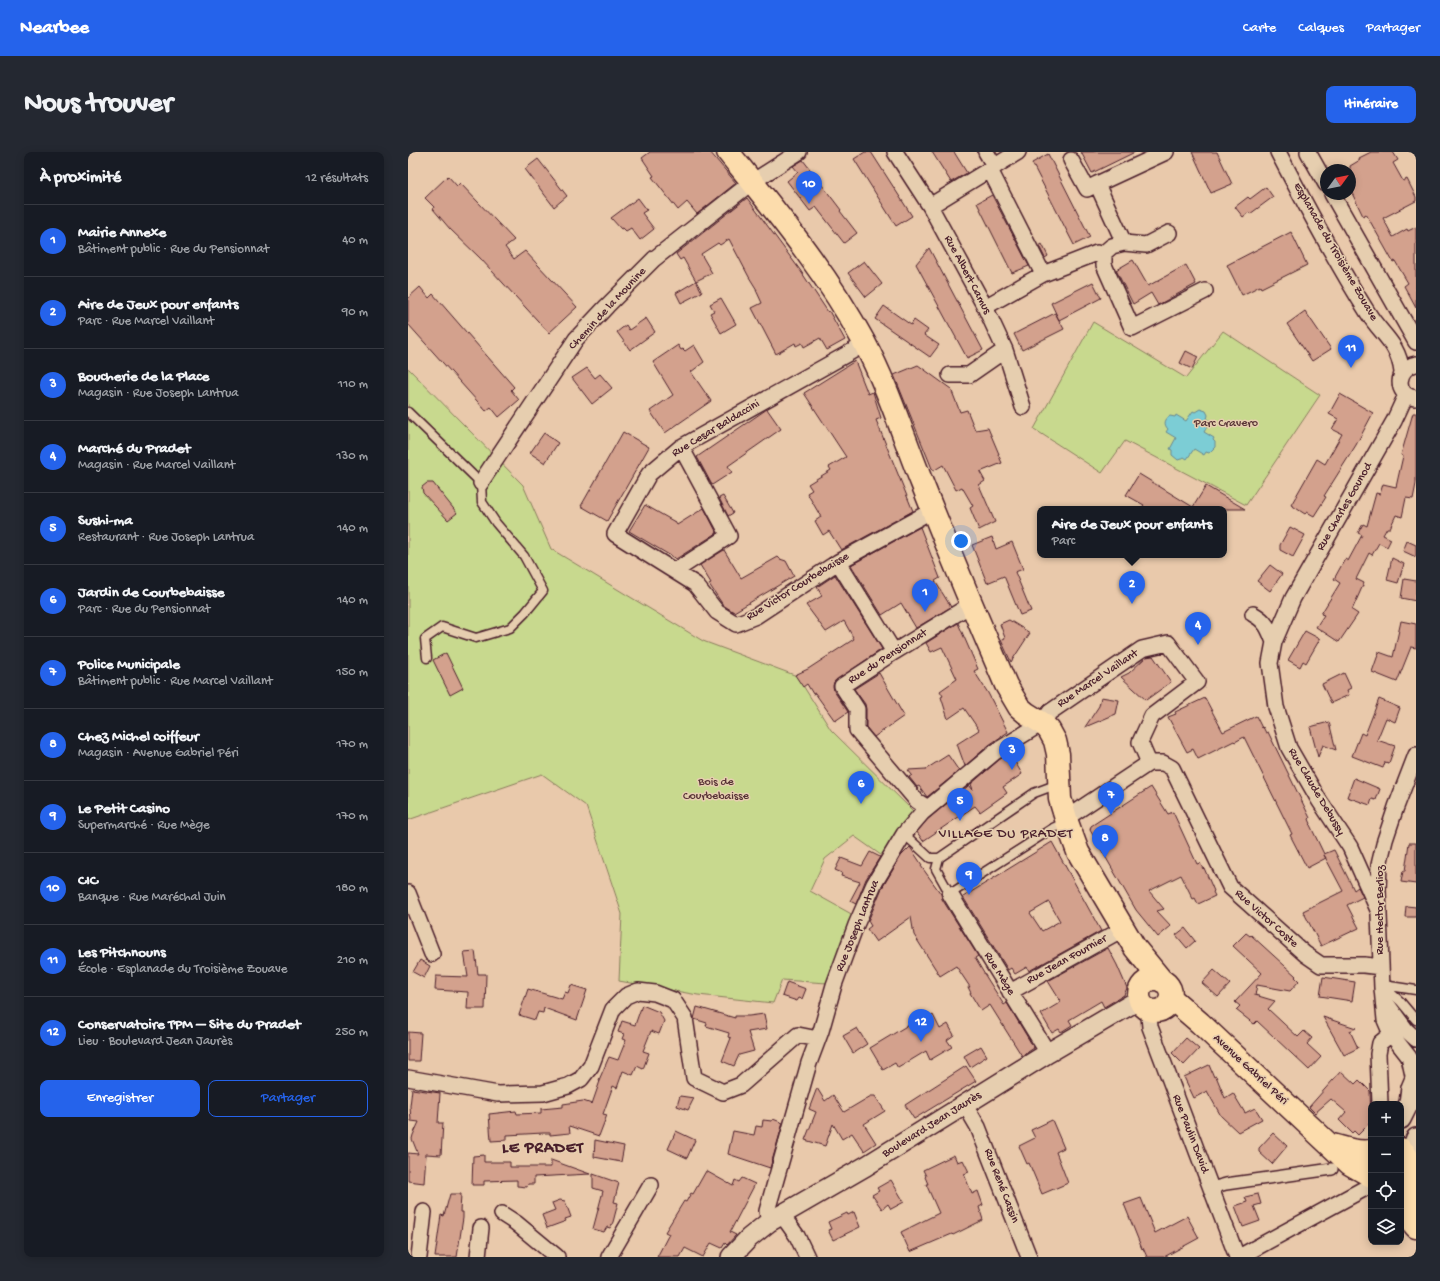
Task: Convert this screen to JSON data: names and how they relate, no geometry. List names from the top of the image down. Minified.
{"streets":{"main road":["Avenue Gabriel Péri"],"street":["Esplanade du Troisième Zouave","Rue Albert Camus","Chemin de la Mounine","Rue Cesar Baldaccini","Rue Charles Gounod","Rue Victor Courbebaisse","Rue du Pensionnat","Rue Marcel Vaillant","Rue Claude Debussy","Rue Hector Berlioz","Rue Victor Coste","Rue Joseph Lantrua","Rue Jean Fournier","Rue Mège","Boulevard Jean Jaurès","Rue Paulin David","Rue René Cassin"]},"crossings":[["Esplanade du Troisième Zouave","Rue Charles Gounod"],["Rue Cesar Baldaccini","Rue Victor Courbebaisse"],["Rue Charles Gounod","Rue Claude Debussy"],["Rue du Pensionnat","Rue Joseph Lantrua"],["Rue Marcel Vaillant","Rue Victor Coste"],["Rue Marcel Vaillant","Rue Joseph Lantrua"],["Rue Marcel Vaillant","Avenue Gabriel Péri"],["Rue Claude Debussy","Rue Hector Berlioz"],["Rue Hector Berlioz","Rue Victor Coste"],["Rue Joseph Lantrua","Avenue Gabriel Péri"],["Rue Joseph Lantrua","Boulevard Jean Jaurès"],["Rue Jean Fournier","Rue Mège"],["Rue Jean Fournier","Avenue Gabriel Péri"],["Rue Mège","Boulevard Jean Jaurès"],["Avenue Gabriel Péri","Boulevard Jean Jaurès"],["Avenue Gabriel Péri","Rue Paulin David"],["Boulevard Jean Jaurès","Rue Paulin David"],["Boulevard Jean Jaurès","Rue René Cassin"]],"districts":["VILLAGE DU PRADET","LE PRADET"],"parks":["Parc Cravero","Bois de Courbebaisse"],"north":"top right","page":{"header":"Nearbee","nav":["Carte","Calques","Partager"],"buttons":["Itinéraire",["Enregistrer","Partager"]],"title":"Nous trouver","heading":["À proximité","12 résultats"],"pins":["10","11","2","1","4","3","6","7","5","8","9","12"],"list":[{"mark":"1","name":"Mairie Annexe","note":"Bâtiment public · Rue du Pensionnat","value":"40 m"},{"mark":"2","name":"Aire de Jeux pour enfants","note":"Parc · Rue Marcel Vaillant","value":"90 m"},{"mark":"3","name":"Boucherie de la Place","note":"Magasin · Rue Joseph Lantrua","value":"110 m"},{"mark":"4","name":"Marché du Pradet","note":"Magasin · Rue Marcel Vaillant","value":"130 m"},{"mark":"5","name":"Sushi-ma","note":"Restaurant · Rue Joseph Lantrua","value":"140 m"},{"mark":"6","name":"Jardin de Courbebaisse","note":"Parc · Rue du Pensionnat","value":"140 m"},{"mark":"7","name":"Police Municipale","note":"Bâtiment public · Rue Marcel Vaillant","value":"150 m"},{"mark":"8","name":"Chez Michel coiffeur","note":"Magasin · Avenue Gabriel Péri","value":"170 m"},{"mark":"9","name":"Le Petit Casino","note":"Supermarché · Rue Mège","value":"170 m"},{"mark":"10","name":"CIC","note":"Banque · Rue Maréchal Juin","value":"180 m"},{"mark":"11","name":"Les Pitchnouns","note":"École · Esplanade du Troisième Zouave","value":"210 m"},{"mark":"12","name":"Conservatoire TPM – Site du Pradet","note":"Lieu · Boulevard Jean Jaurès","value":"250 m"}],"popup":["Aire de Jeux pour enfants","Parc"],"map_buttons":["+","−"]}}
